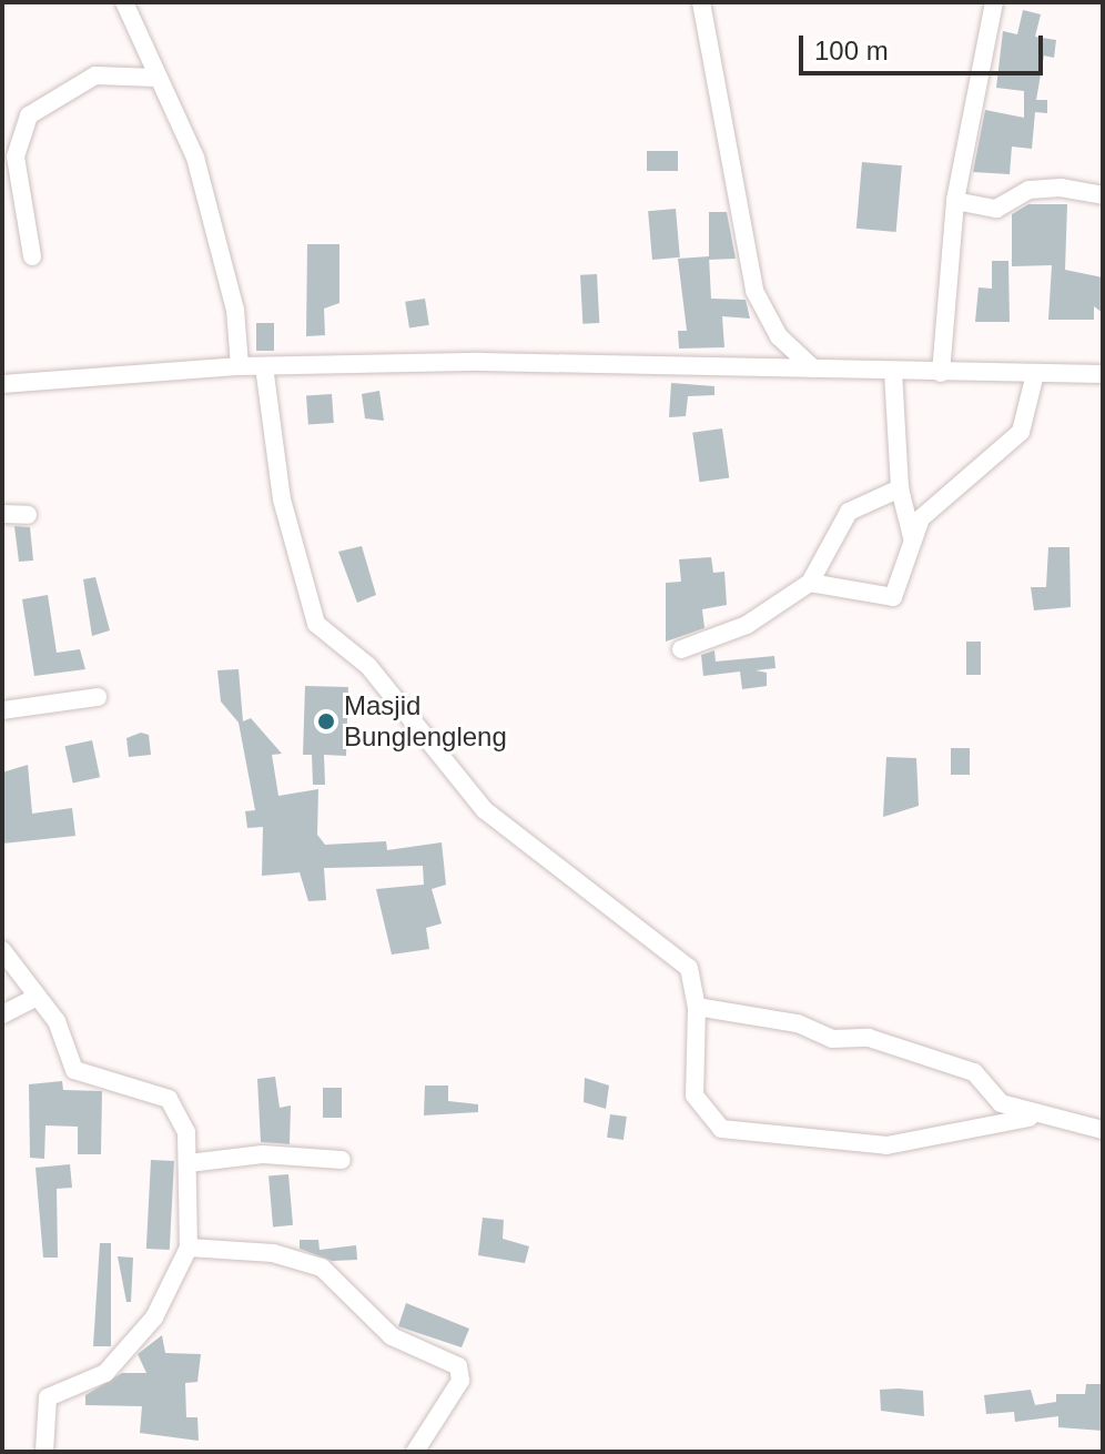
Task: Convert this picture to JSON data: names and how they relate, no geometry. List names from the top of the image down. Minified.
{"places":["Masjid Bunglengleng"],"scale_bar":"100 m"}
